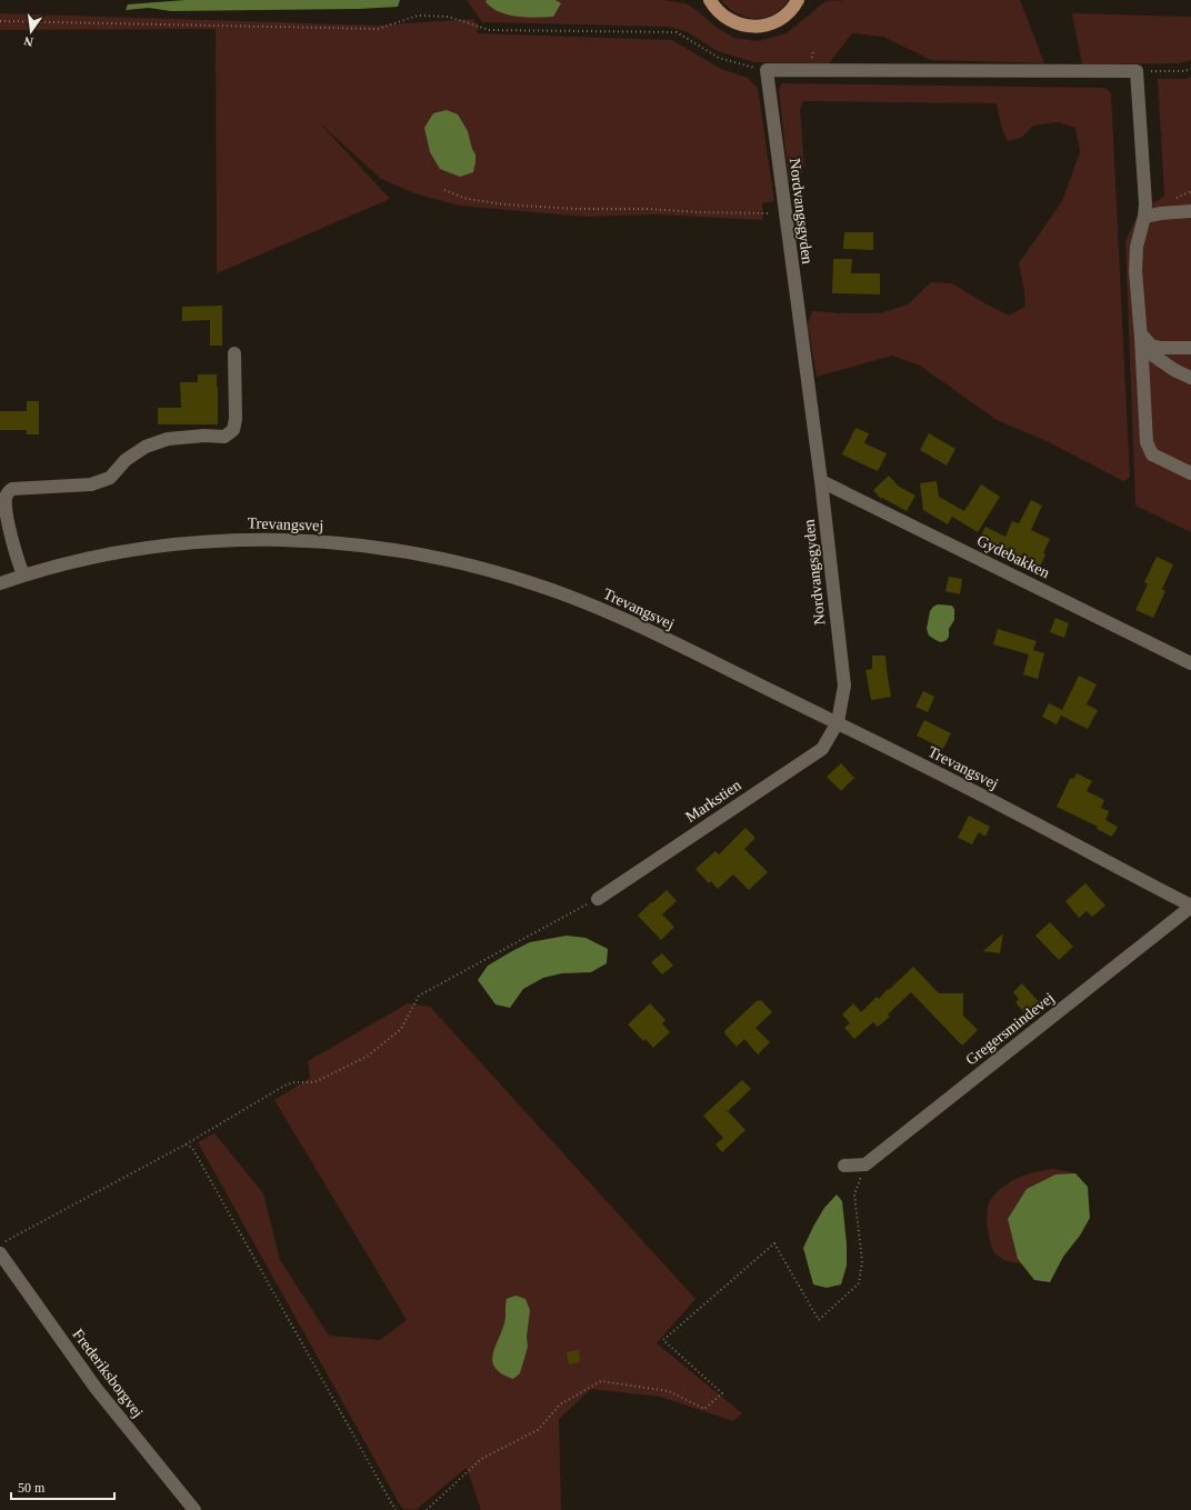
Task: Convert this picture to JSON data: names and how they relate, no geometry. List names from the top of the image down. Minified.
{"streets":{"street":["Nordvangsgyden","Trevangsvej","Gydebakken","Markstien","Gregersmindevej","Frederiksborgvej"]},"crossings":[["Nordvangsgyden","Trevangsvej"],["Nordvangsgyden","Gydebakken"],["Nordvangsgyden","Markstien"],["Trevangsvej","Markstien"],["Trevangsvej","Gregersmindevej"]],"scale_bar":"50 m","north":"bottom"}
